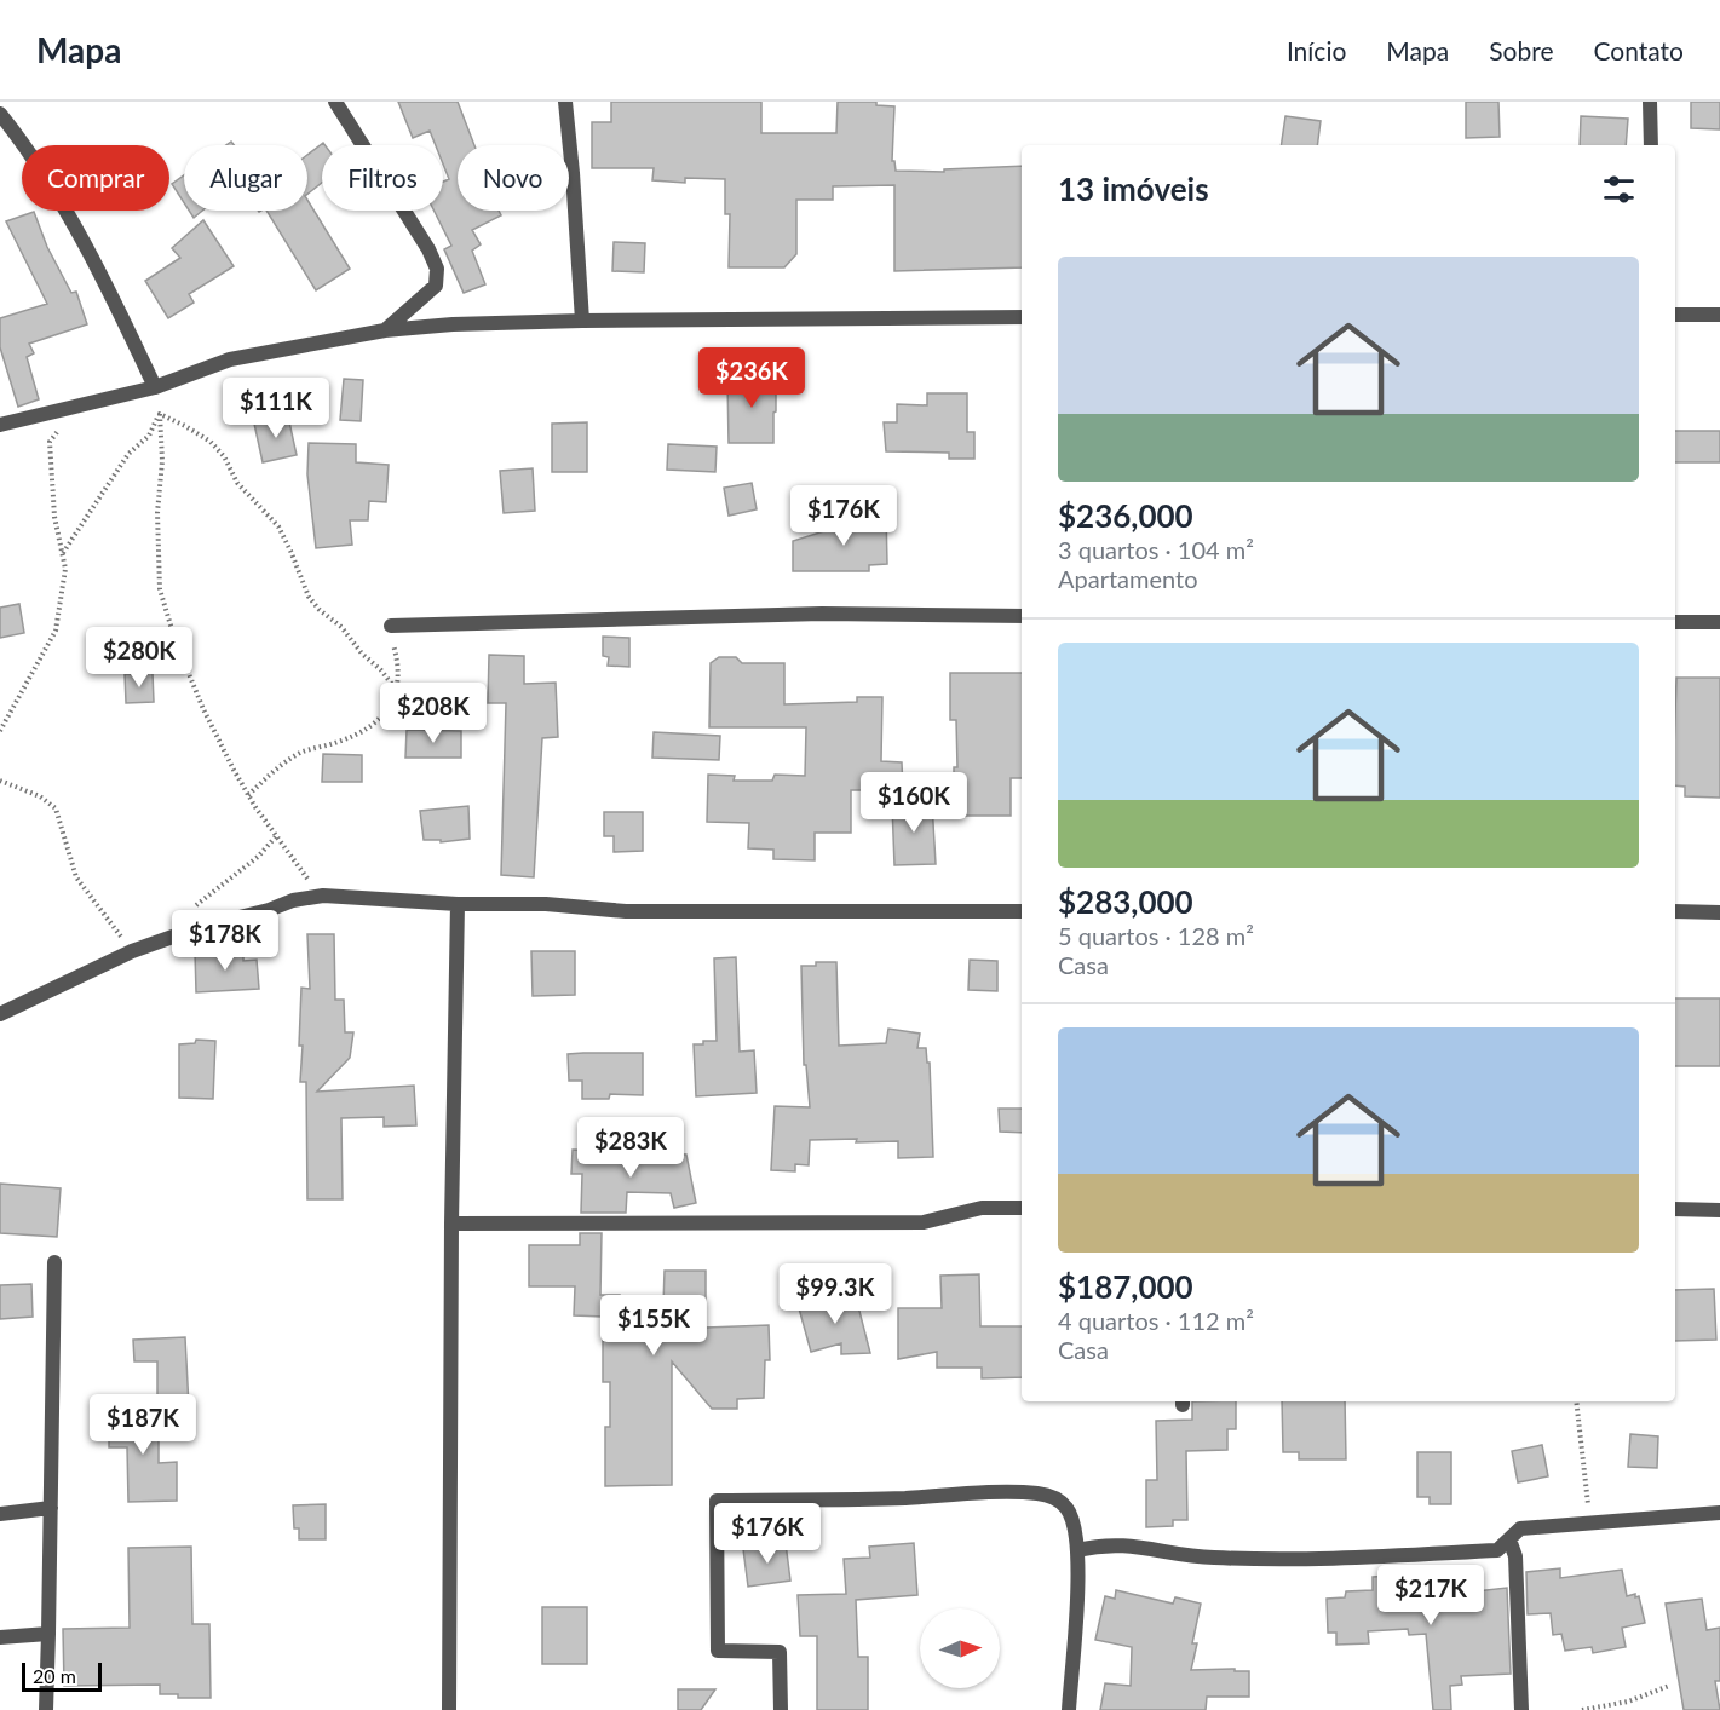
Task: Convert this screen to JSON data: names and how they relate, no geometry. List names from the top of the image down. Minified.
{"scale_bar":"20 m","north":"right","page":{"header":"Mapa","nav":["Início","Mapa","Sobre","Contato"],"chip":["Comprar","Alugar","Filtros","Novo"],"heading":"13 imóveis","list":[{"name":"$236,000","note":"3 quartos · 104 m² · Apartamento"},{"name":"$283,000","note":"5 quartos · 128 m² · Casa"},{"name":"$187,000","note":"4 quartos · 112 m² · Casa"}],"price":["$236K","$111K","$176K","$280K","$208K","$160K","$178K","$283K","$99.3K","$155K","$187K","$176K","$217K"],"scale":"20 m"}}
